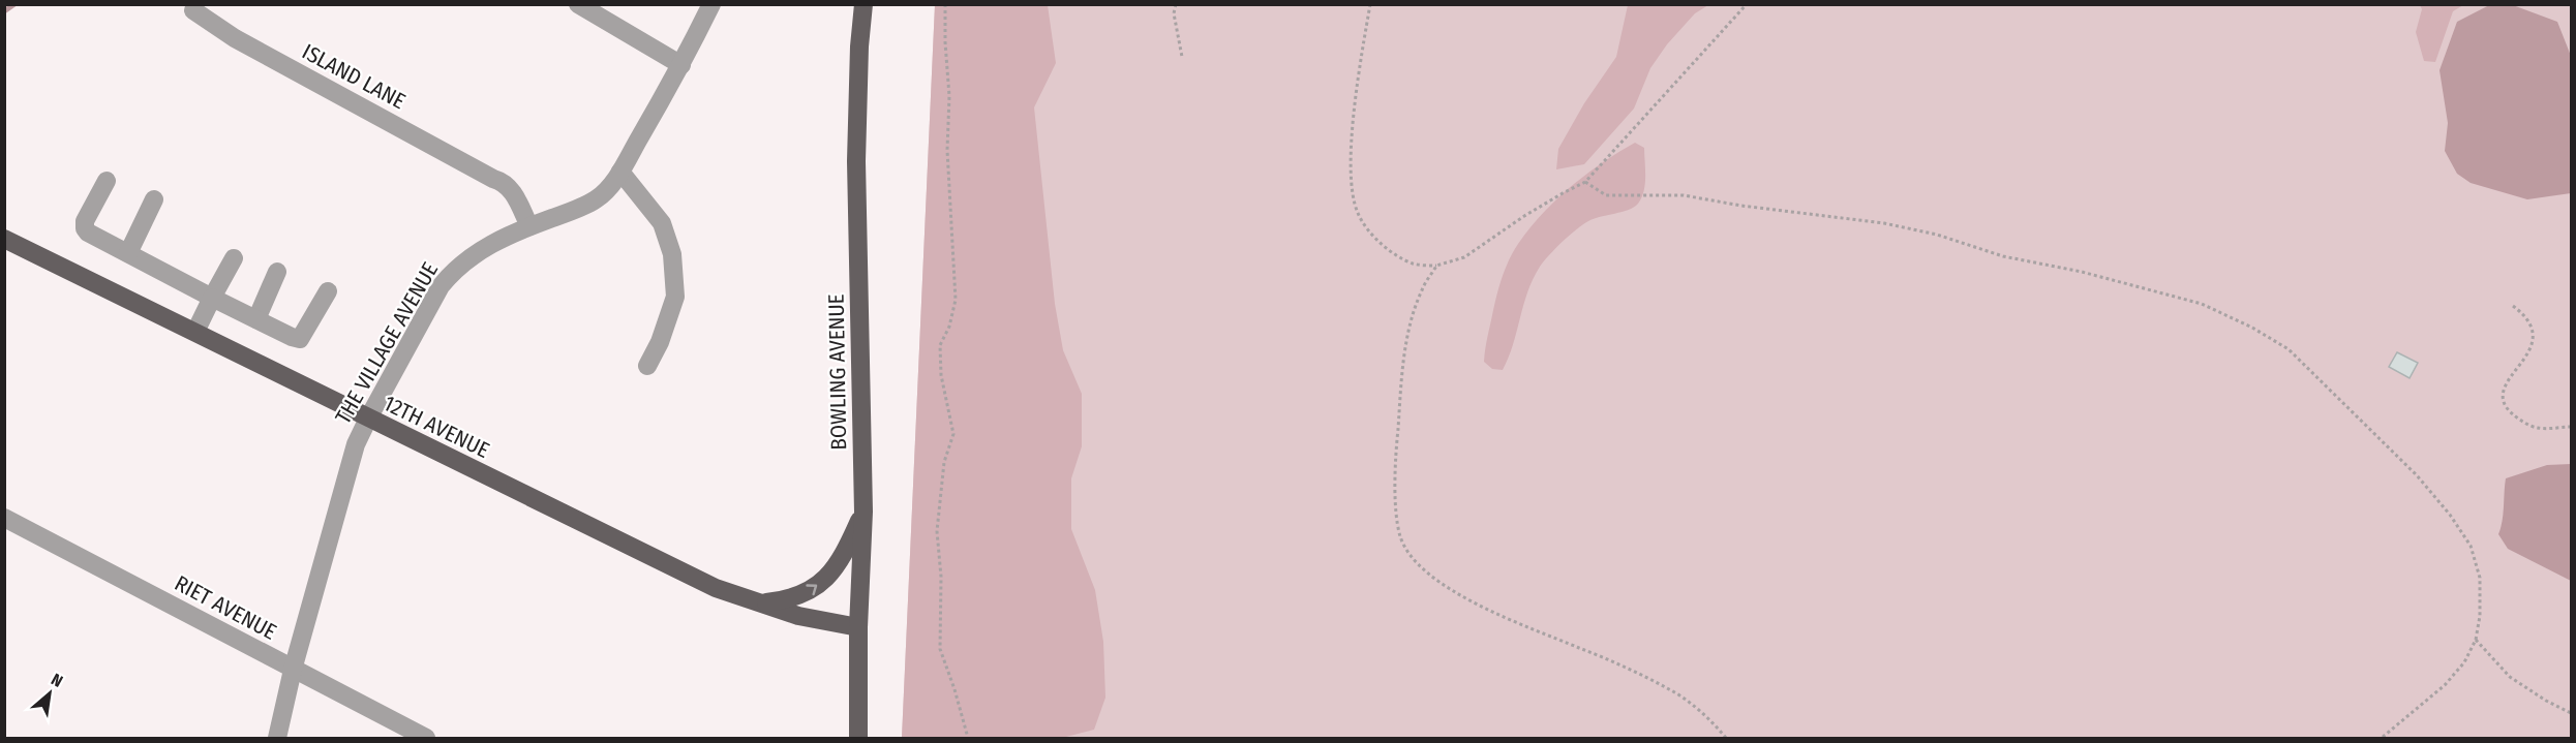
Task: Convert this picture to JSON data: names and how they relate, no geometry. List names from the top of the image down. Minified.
{"streets":{"main road":["BOWLING AVENUE","12TH AVENUE"],"street":["ISLAND LANE","THE VILLAGE AVENUE","RIET AVENUE"]},"crossings":[["ISLAND LANE","THE VILLAGE AVENUE"],["THE VILLAGE AVENUE","12TH AVENUE"],["THE VILLAGE AVENUE","RIET AVENUE"],["BOWLING AVENUE","12TH AVENUE"]],"north":"top right"}
